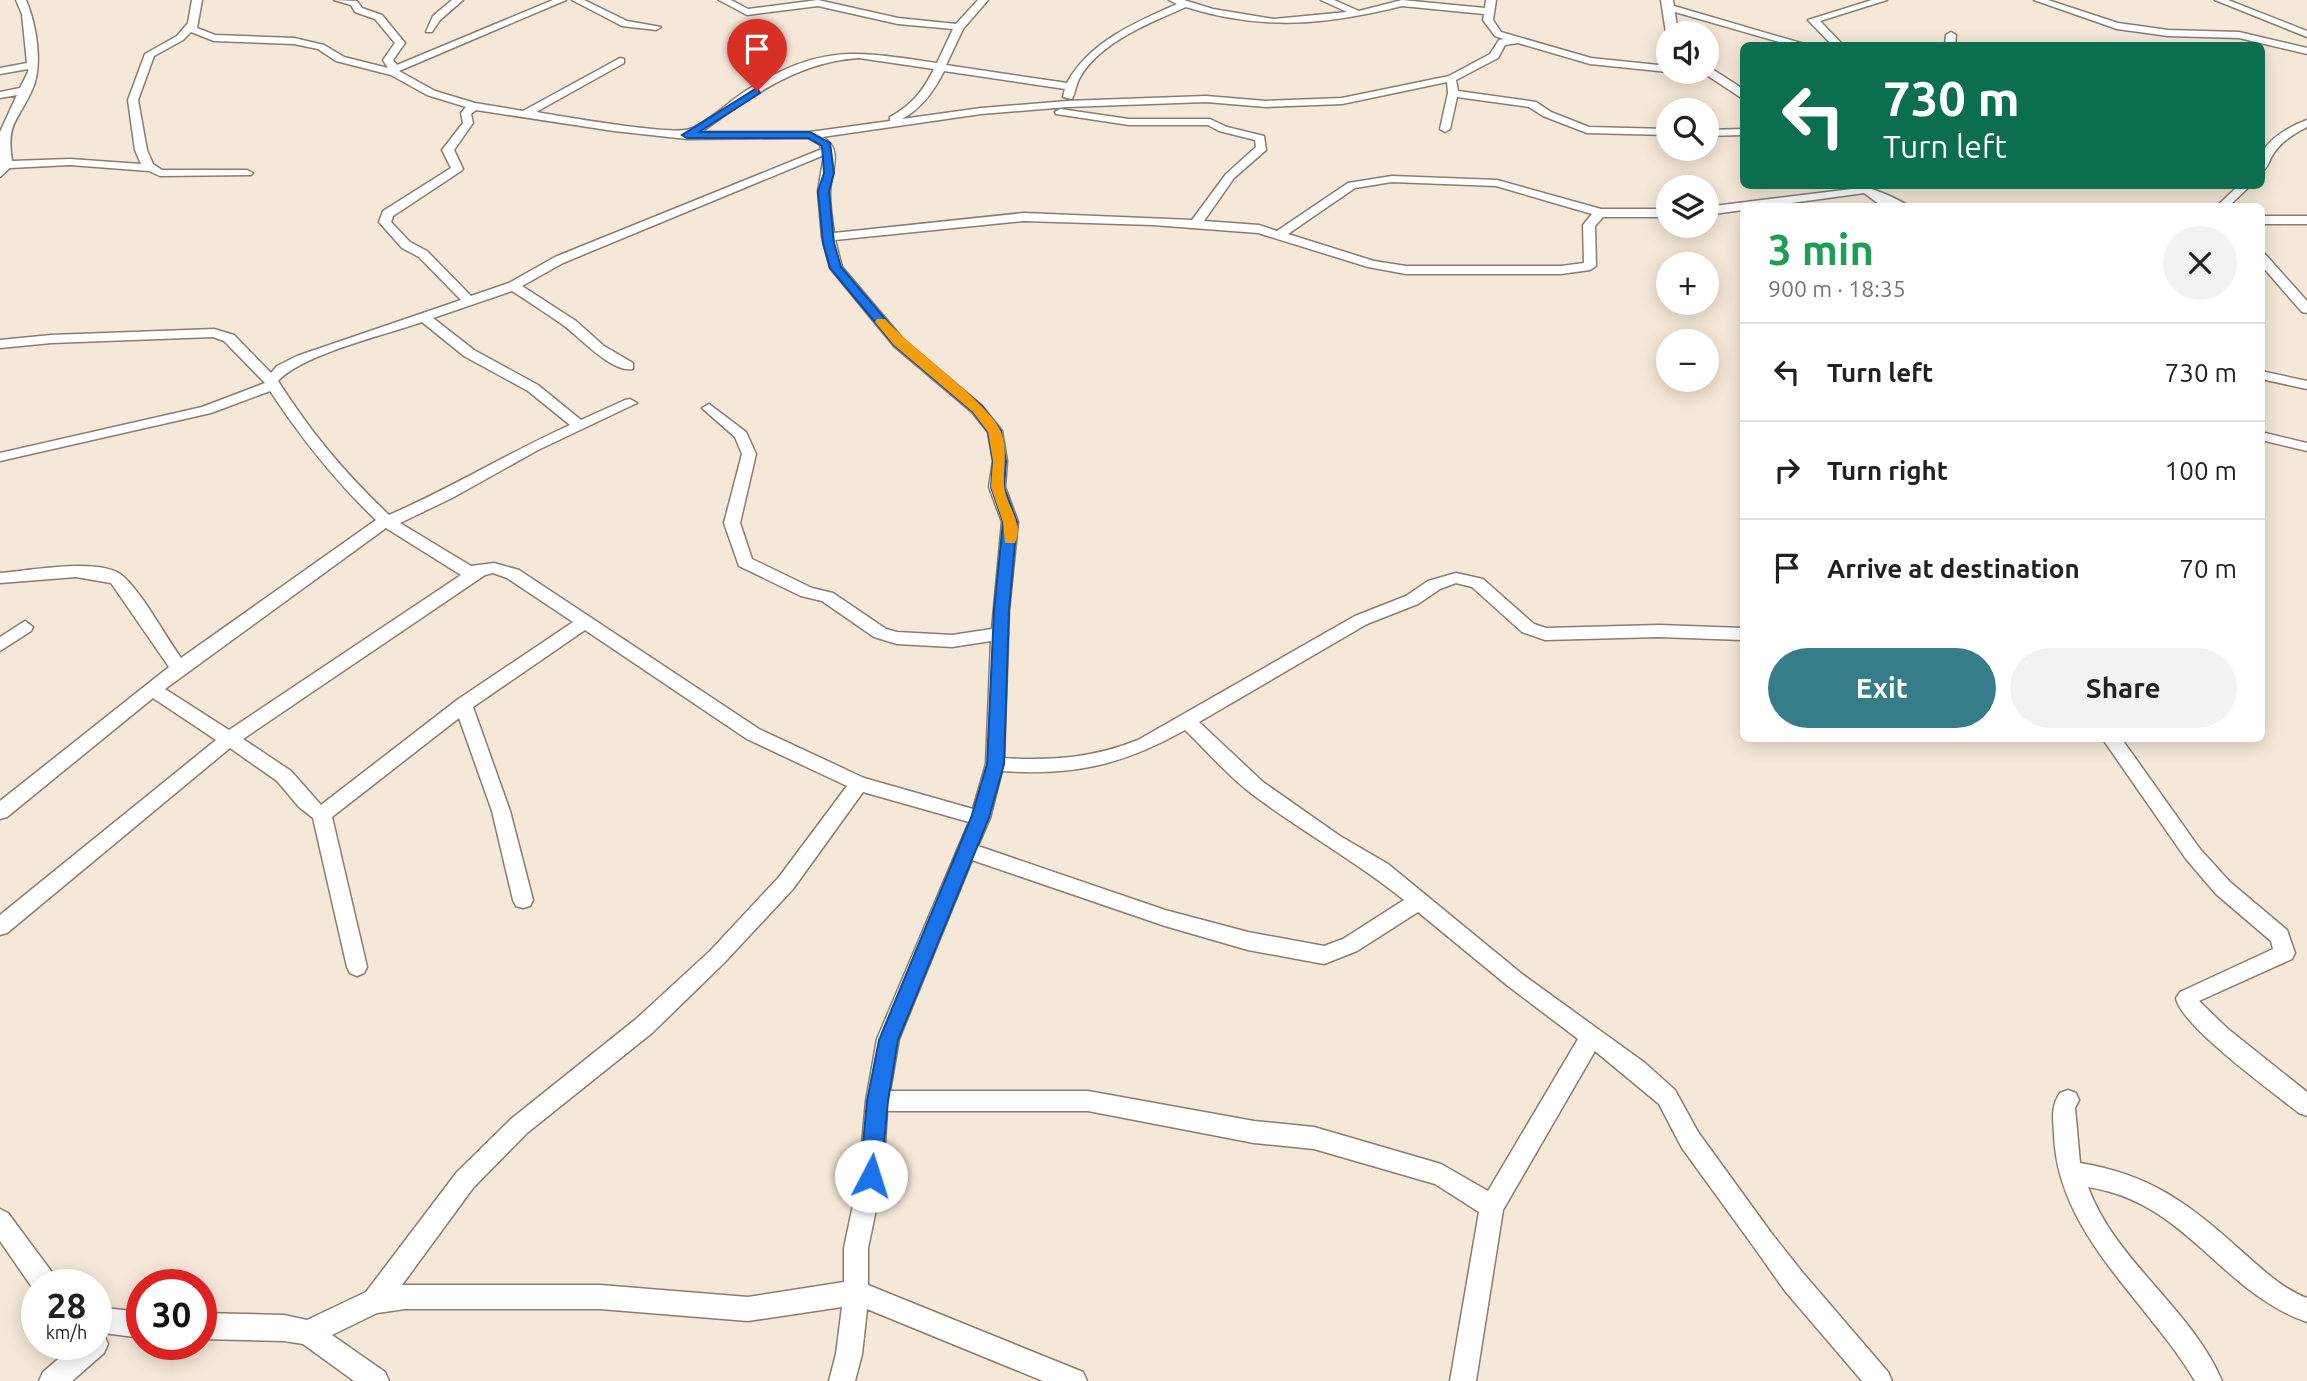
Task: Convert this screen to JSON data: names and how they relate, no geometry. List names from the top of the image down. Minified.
{"page":{"map_buttons":["+","−"],"turn":["730 m","Turn left"],"heading":["3 min","900 m · 18:35"],"list":[{"name":"Turn left","value":"730 m"},{"name":"Turn right","value":"100 m"},{"name":"Arrive at destination","value":"70 m"}],"buttons":["Exit","Share"],"speed":"28 km/h","limit":"30"}}
